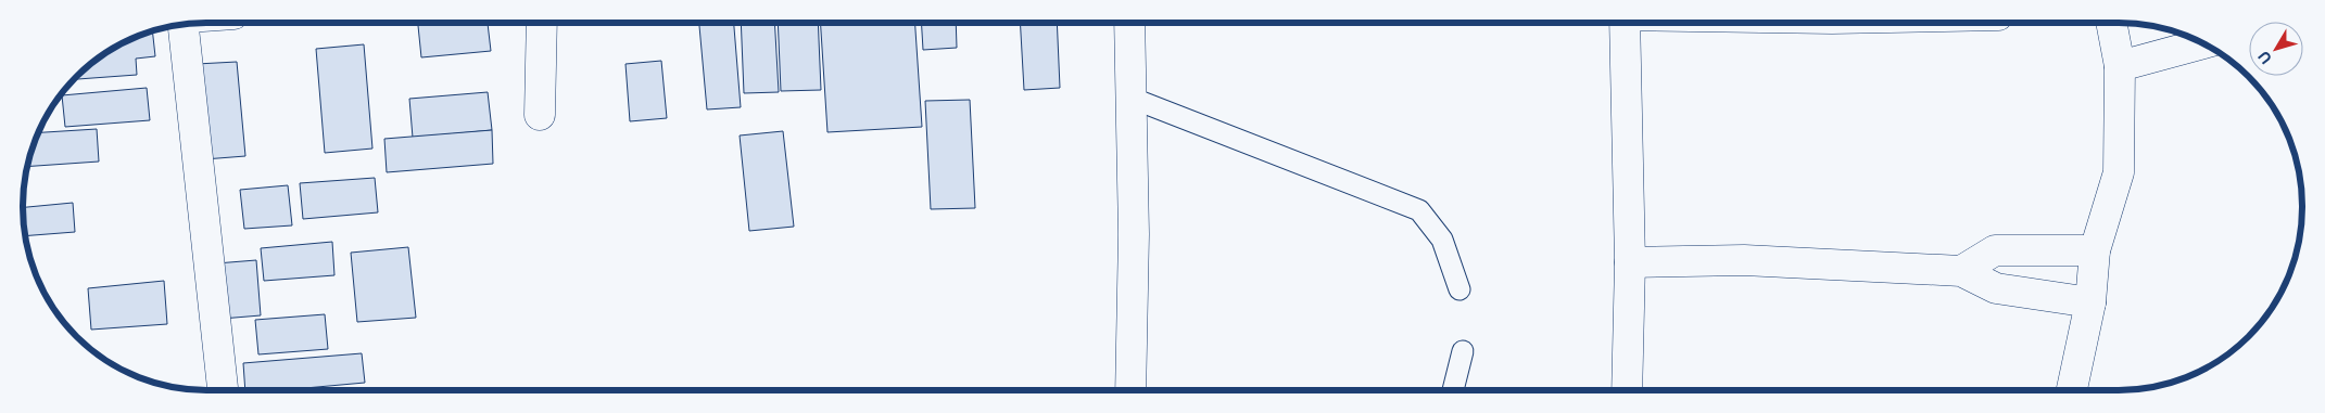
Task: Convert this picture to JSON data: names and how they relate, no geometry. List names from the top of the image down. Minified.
{"north":"bottom left"}
